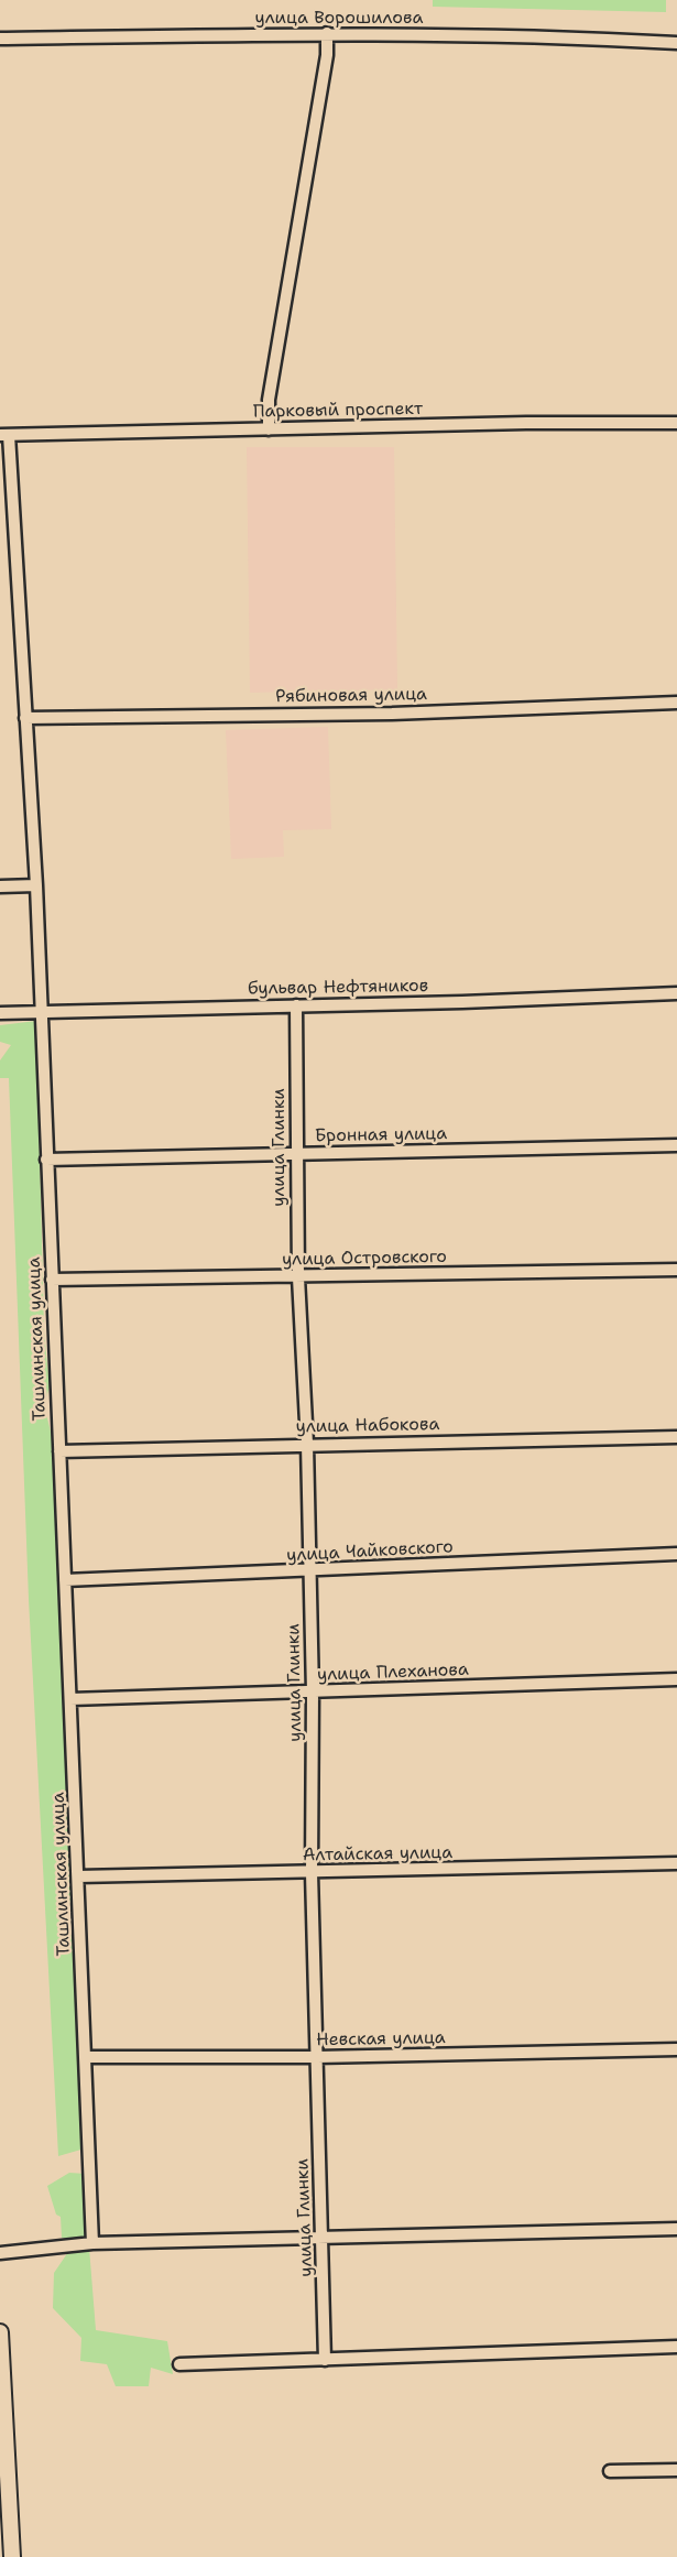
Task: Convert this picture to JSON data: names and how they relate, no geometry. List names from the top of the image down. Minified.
{"streets":{"street":["улица Ворошилова","Парковый проспект","Рябиновая улица","бульвар Нефтяников","Бронная улица","улица Глинки","улица Островского","Ташлинская улица","улица Набокова","улица Чайковского","улица Плеханова","Алтайская улица","Невская улица"]},"crossings":[["Парковый проспект","Ташлинская улица"],["Рябиновая улица","Ташлинская улица"],["бульвар Нефтяников","улица Глинки"],["бульвар Нефтяников","Ташлинская улица"],["Бронная улица","улица Глинки"],["Бронная улица","Ташлинская улица"],["улица Глинки","улица Островского"],["улица Глинки","улица Набокова"],["улица Глинки","улица Чайковского"],["улица Глинки","улица Плеханова"],["улица Глинки","Алтайская улица"],["улица Глинки","Невская улица"],["улица Островского","Ташлинская улица"],["Ташлинская улица","улица Набокова"],["Ташлинская улица","улица Чайковского"],["Ташлинская улица","улица Плеханова"],["Ташлинская улица","Алтайская улица"],["Ташлинская улица","Невская улица"]]}
